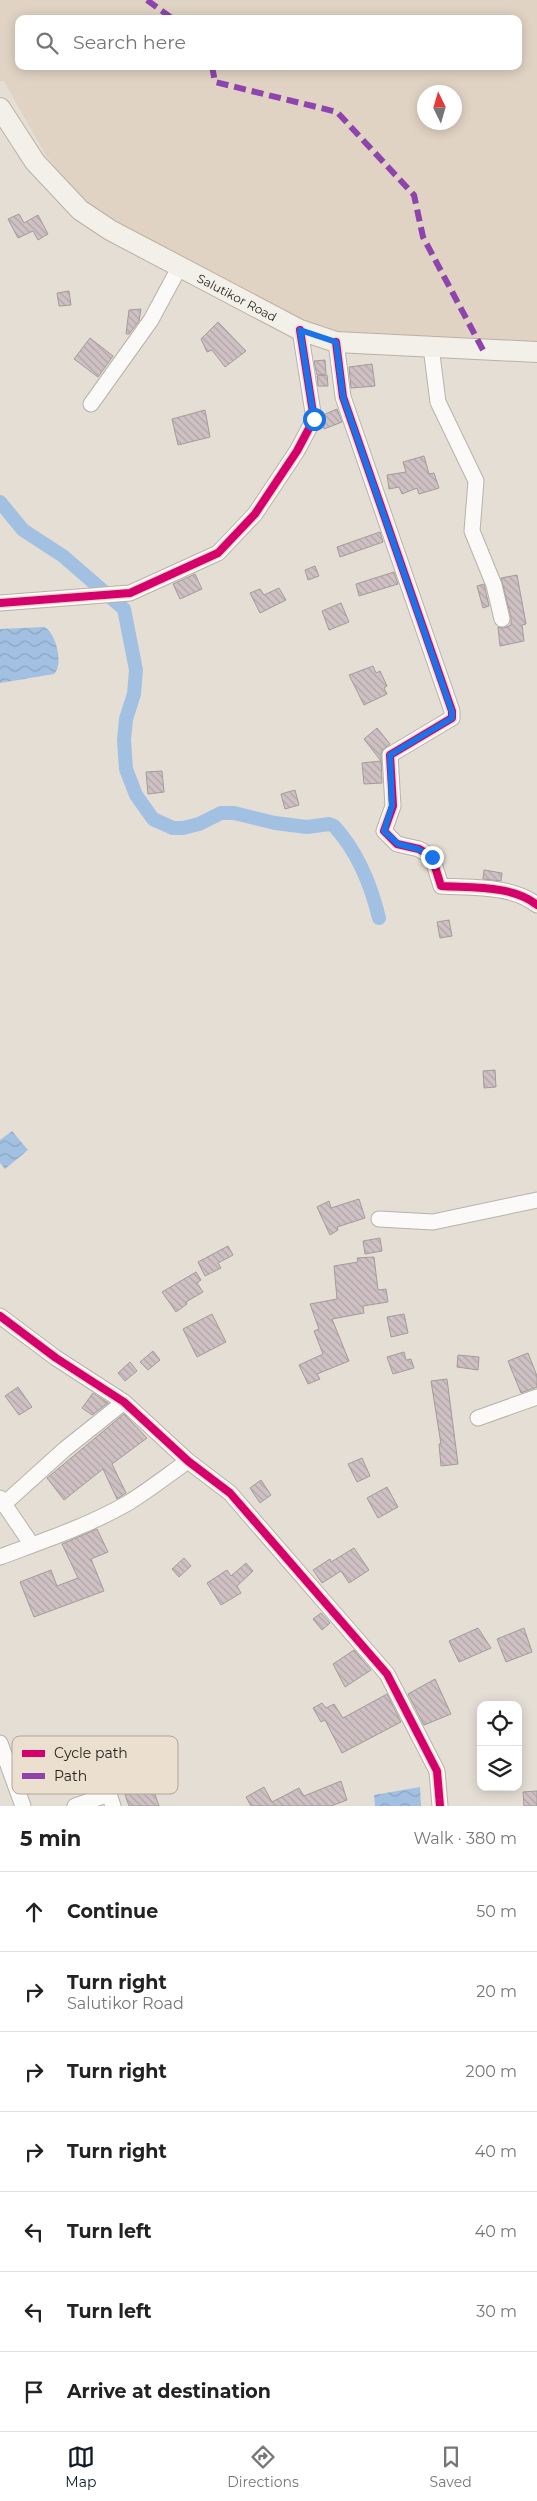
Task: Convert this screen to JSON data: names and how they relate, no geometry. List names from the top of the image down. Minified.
{"streets":{"main road":["Salutikor Road"]},"legend":["Cycle path","Path"],"north":"top","page":{"search":"Search here","heading":["5 min","Walk · 380 m"],"list":[["Continue","50 m"],["Turn right","Salutikor Road","20 m"],["Turn right","200 m"],["Turn right","40 m"],["Turn left","40 m"],["Turn left","30 m"],"Arrive at destination"],"nav":["Map","Directions","Saved"]}}
